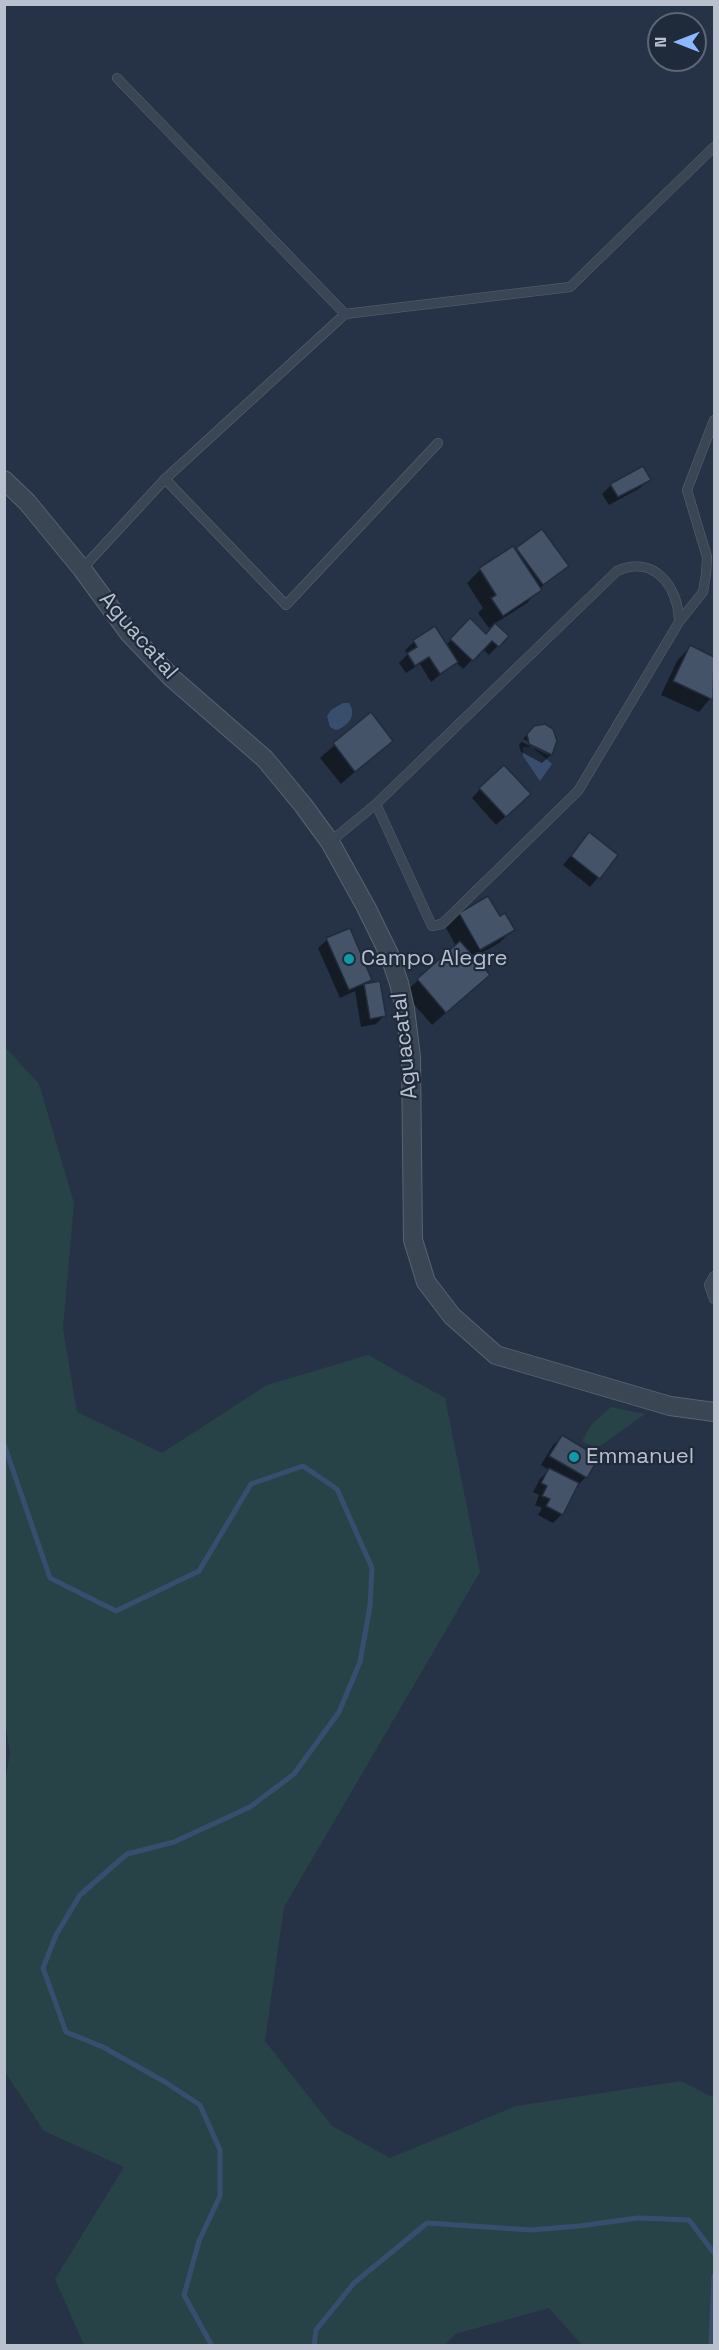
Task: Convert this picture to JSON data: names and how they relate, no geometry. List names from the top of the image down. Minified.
{"streets":{"street":["Aguacatal"]},"places":["Campo Alegre","Emmanuel"],"north":"left"}
